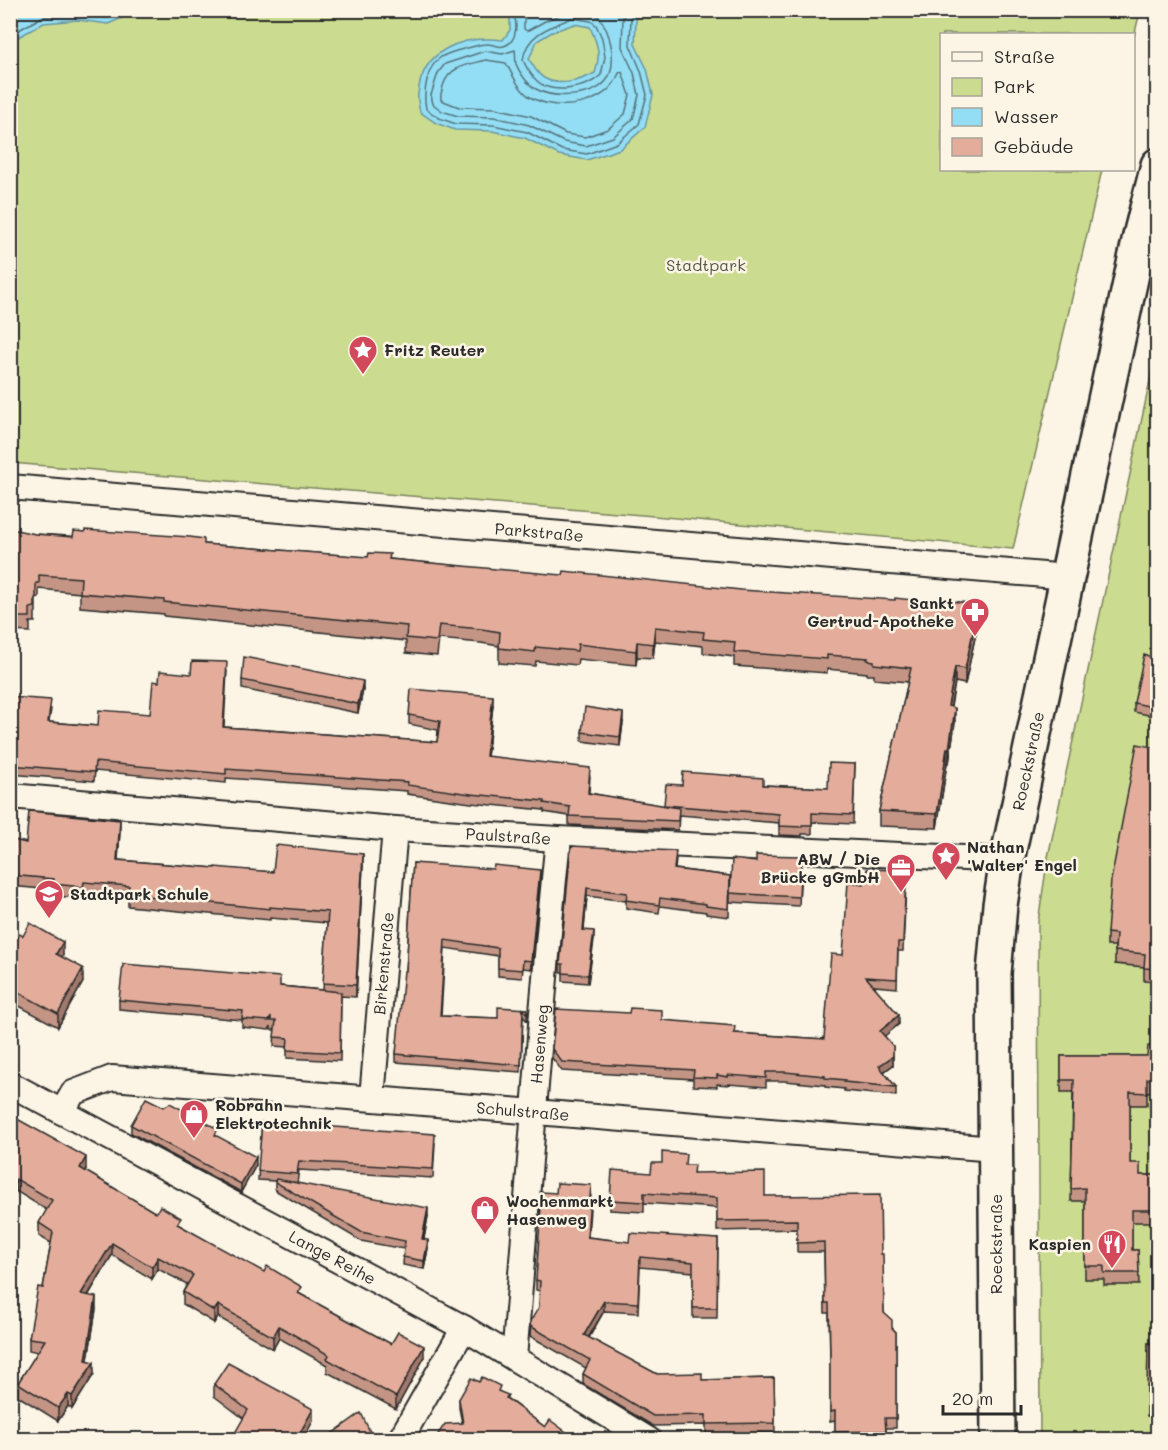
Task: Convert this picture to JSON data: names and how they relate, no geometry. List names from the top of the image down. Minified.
{"streets":{"main road":["Roeckstraße"],"street":["Parkstraße","Paulstraße","Birkenstraße","Hasenweg","Schulstraße","Lange Reihe"]},"crossings":[["Parkstraße","Roeckstraße"],["Roeckstraße","Paulstraße"],["Roeckstraße","Schulstraße"],["Paulstraße","Birkenstraße"],["Paulstraße","Hasenweg"],["Birkenstraße","Schulstraße"],["Hasenweg","Schulstraße"],["Hasenweg","Lange Reihe"],["Schulstraße","Lange Reihe"]],"parks":["Stadtpark"],"places":{"place":["Fritz Reuter","Nathan 'Walter' Engel"],"pharmacy":["Sankt Gertrud-Apotheke"],"office":["ABW / Die Brücke gGmbH"],"school or university":["Stadtpark Schule"],"shop":["Robrahn Elektrotechnik","Wochenmarkt Hasenweg"],"restaurant":["Kaspien"]},"legend":["Straße","Park","Wasser","Gebäude"],"scale_bar":"20 m"}
